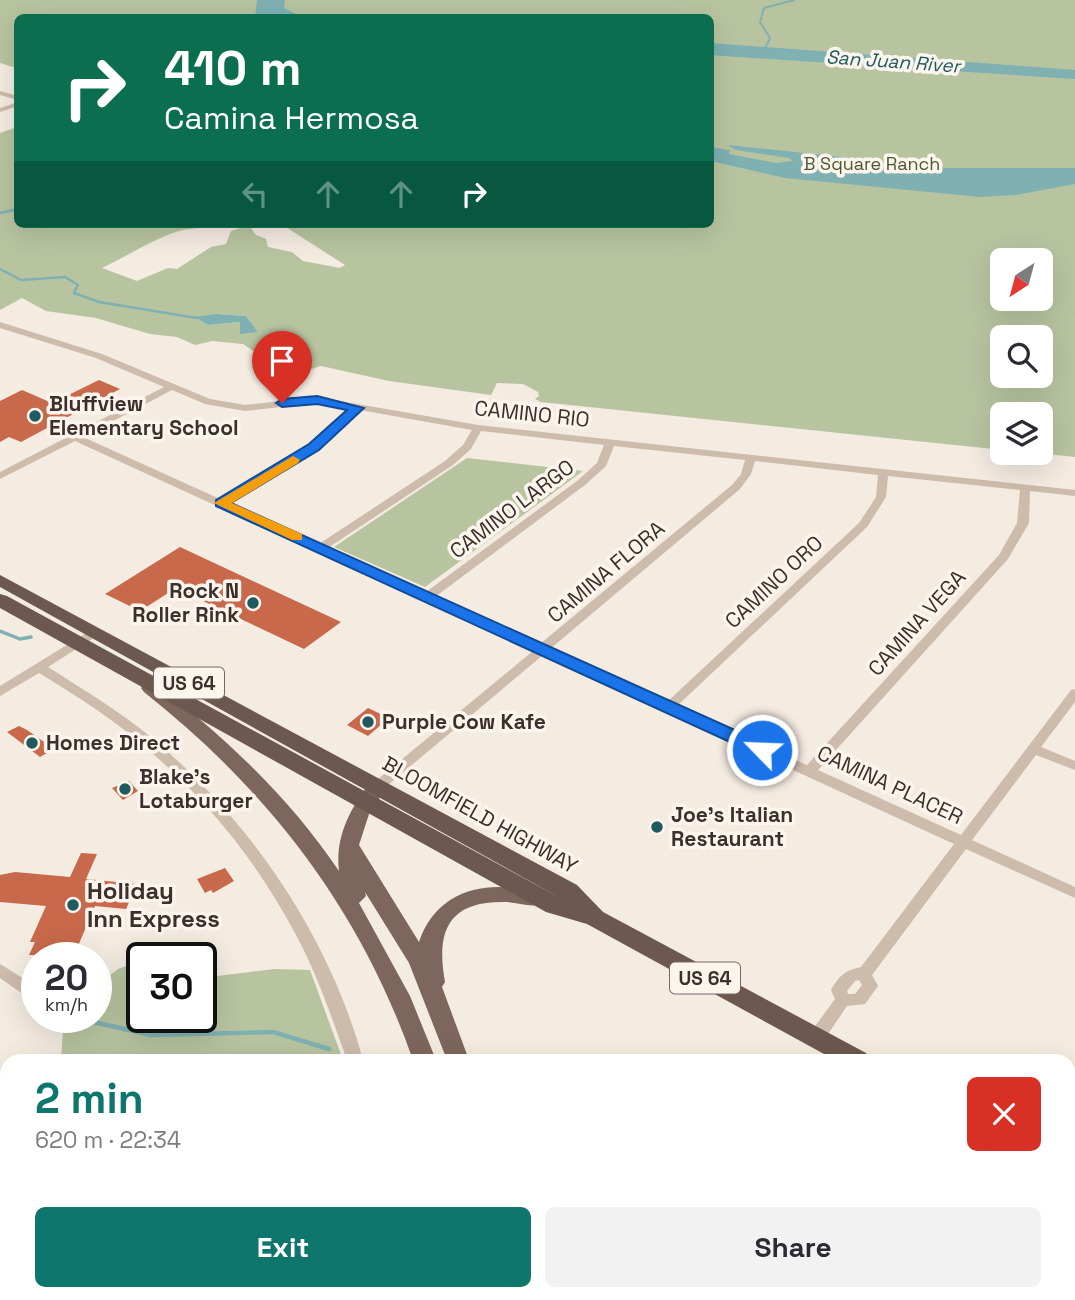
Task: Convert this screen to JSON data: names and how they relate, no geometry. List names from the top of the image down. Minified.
{"streets":{"highway":["US 64","BLOOMFIELD HIGHWAY"],"street":["CAMINO RIO","CAMINO LARGO","CAMINA FLORA","CAMINO ORO","CAMINA VEGA","CAMINA PLACER"]},"crossings":[["CAMINO RIO","CAMINO LARGO"],["CAMINO RIO","CAMINA FLORA"],["CAMINO RIO","CAMINO ORO"],["CAMINO RIO","CAMINA VEGA"],["CAMINO LARGO","CAMINA PLACER"],["CAMINA FLORA","CAMINA PLACER"],["CAMINA FLORA","BLOOMFIELD HIGHWAY"],["CAMINO ORO","CAMINA PLACER"],["CAMINA VEGA","CAMINA PLACER"],["US 64","BLOOMFIELD HIGHWAY"]],"water":["San Juan River"],"parks":["B Square Ranch"],"places":["Bluffview Elementary School","Rock N Roller Rink","Purple Cow Kafe","Homes Direct","Blake's Lotaburger","Joe's Italian Restaurant","Holiday Inn Express"],"north":"bottom left","page":{"turn":["410 m","Camina Hermosa"],"speed":"20 km/h","limit":"30","heading":["2 min","620 m · 22:34"],"buttons":["Exit","Share"]}}
